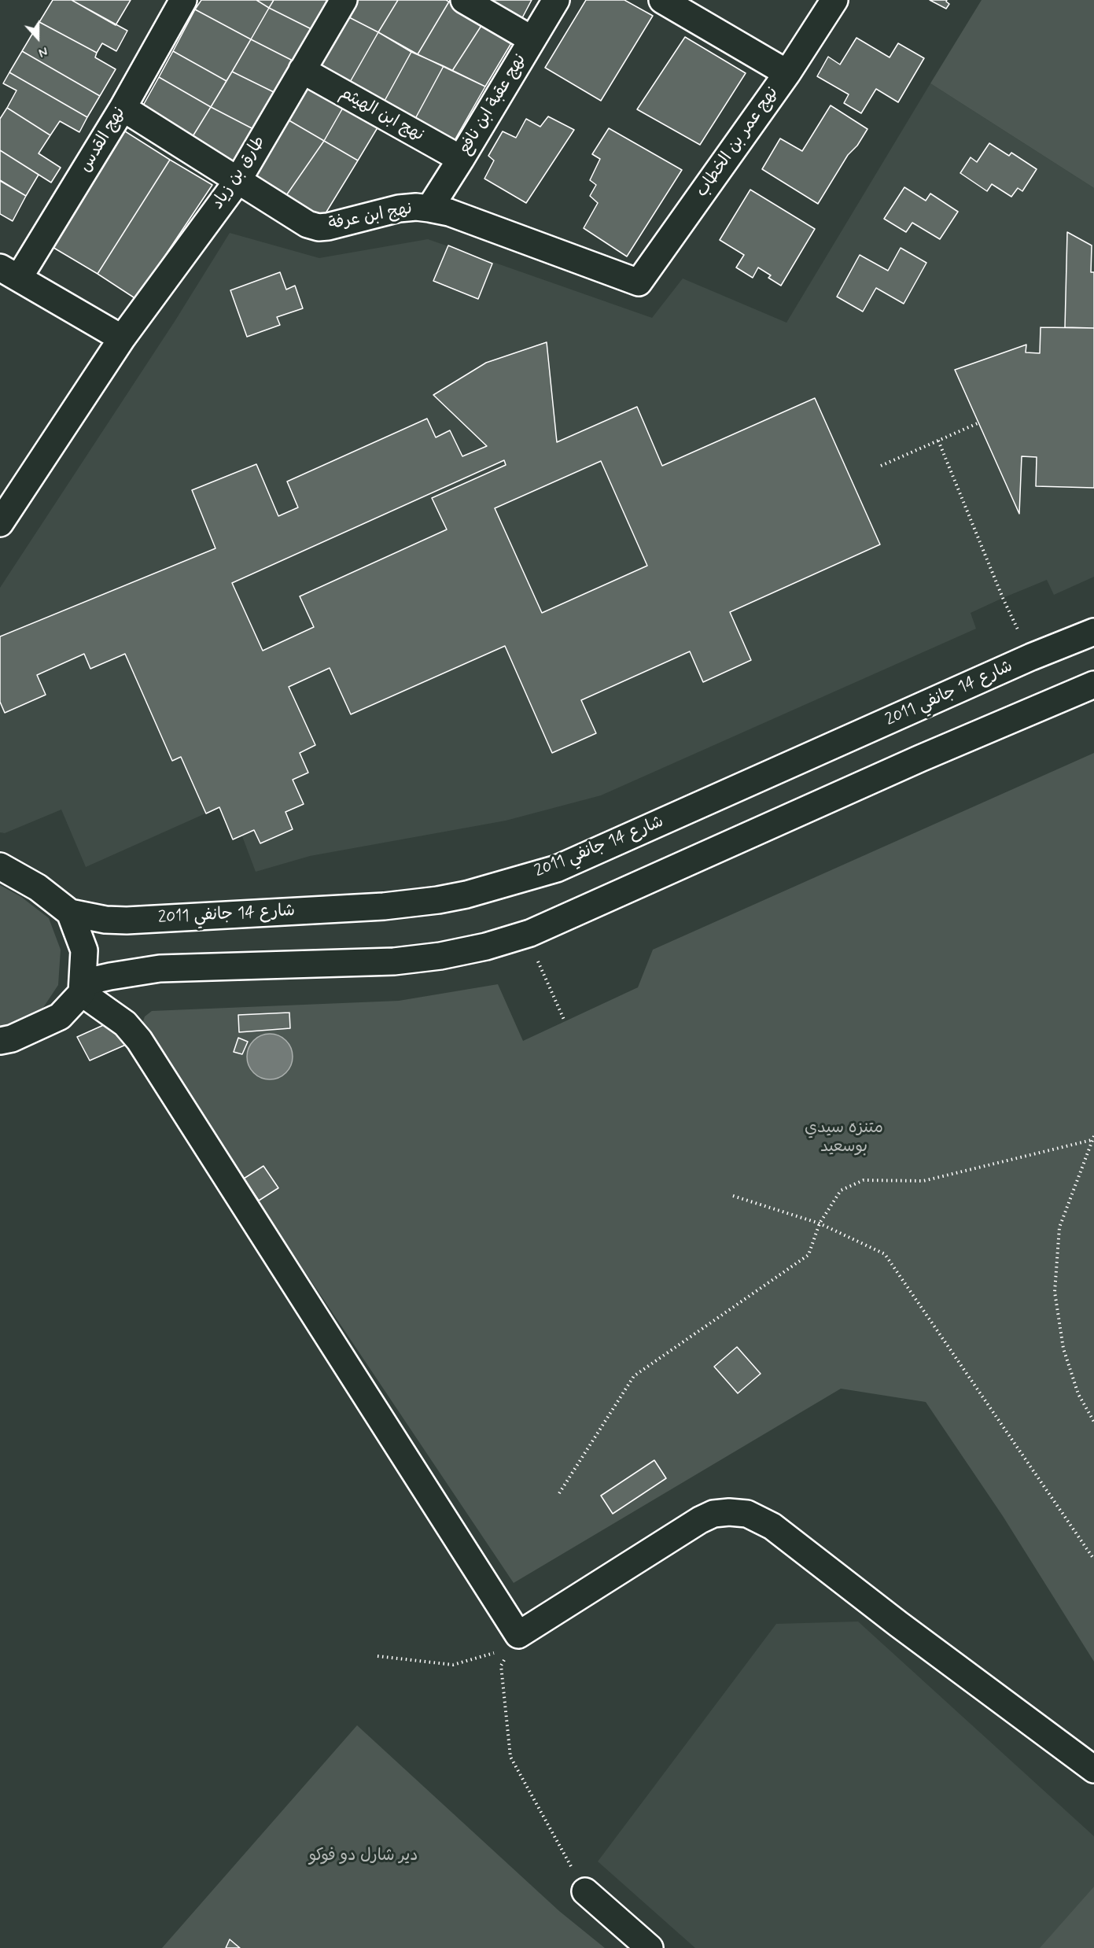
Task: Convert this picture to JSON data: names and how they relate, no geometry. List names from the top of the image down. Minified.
{"streets":{"street":["نهج عقبة ابن نافع","نهج ابن الهيثم","نهج القدس","نهج عمر بن الخطاب","طارق بن زياد","نهج ابن عرفة","شارع 14 جانفي 2011"]},"crossings":[["نهج عقبة ابن نافع","نهج ابن الهيثم"],["نهج عقبة ابن نافع","نهج ابن عرفة"],["نهج ابن الهيثم","طارق بن زياد"],["نهج القدس","نهج ابن عرفة"],["نهج عمر بن الخطاب","نهج ابن عرفة"],["طارق بن زياد","نهج ابن عرفة"]],"parks":["متنزه سيدي بوسعيد","دير شارل دو فوكو"],"north":"bottom"}
